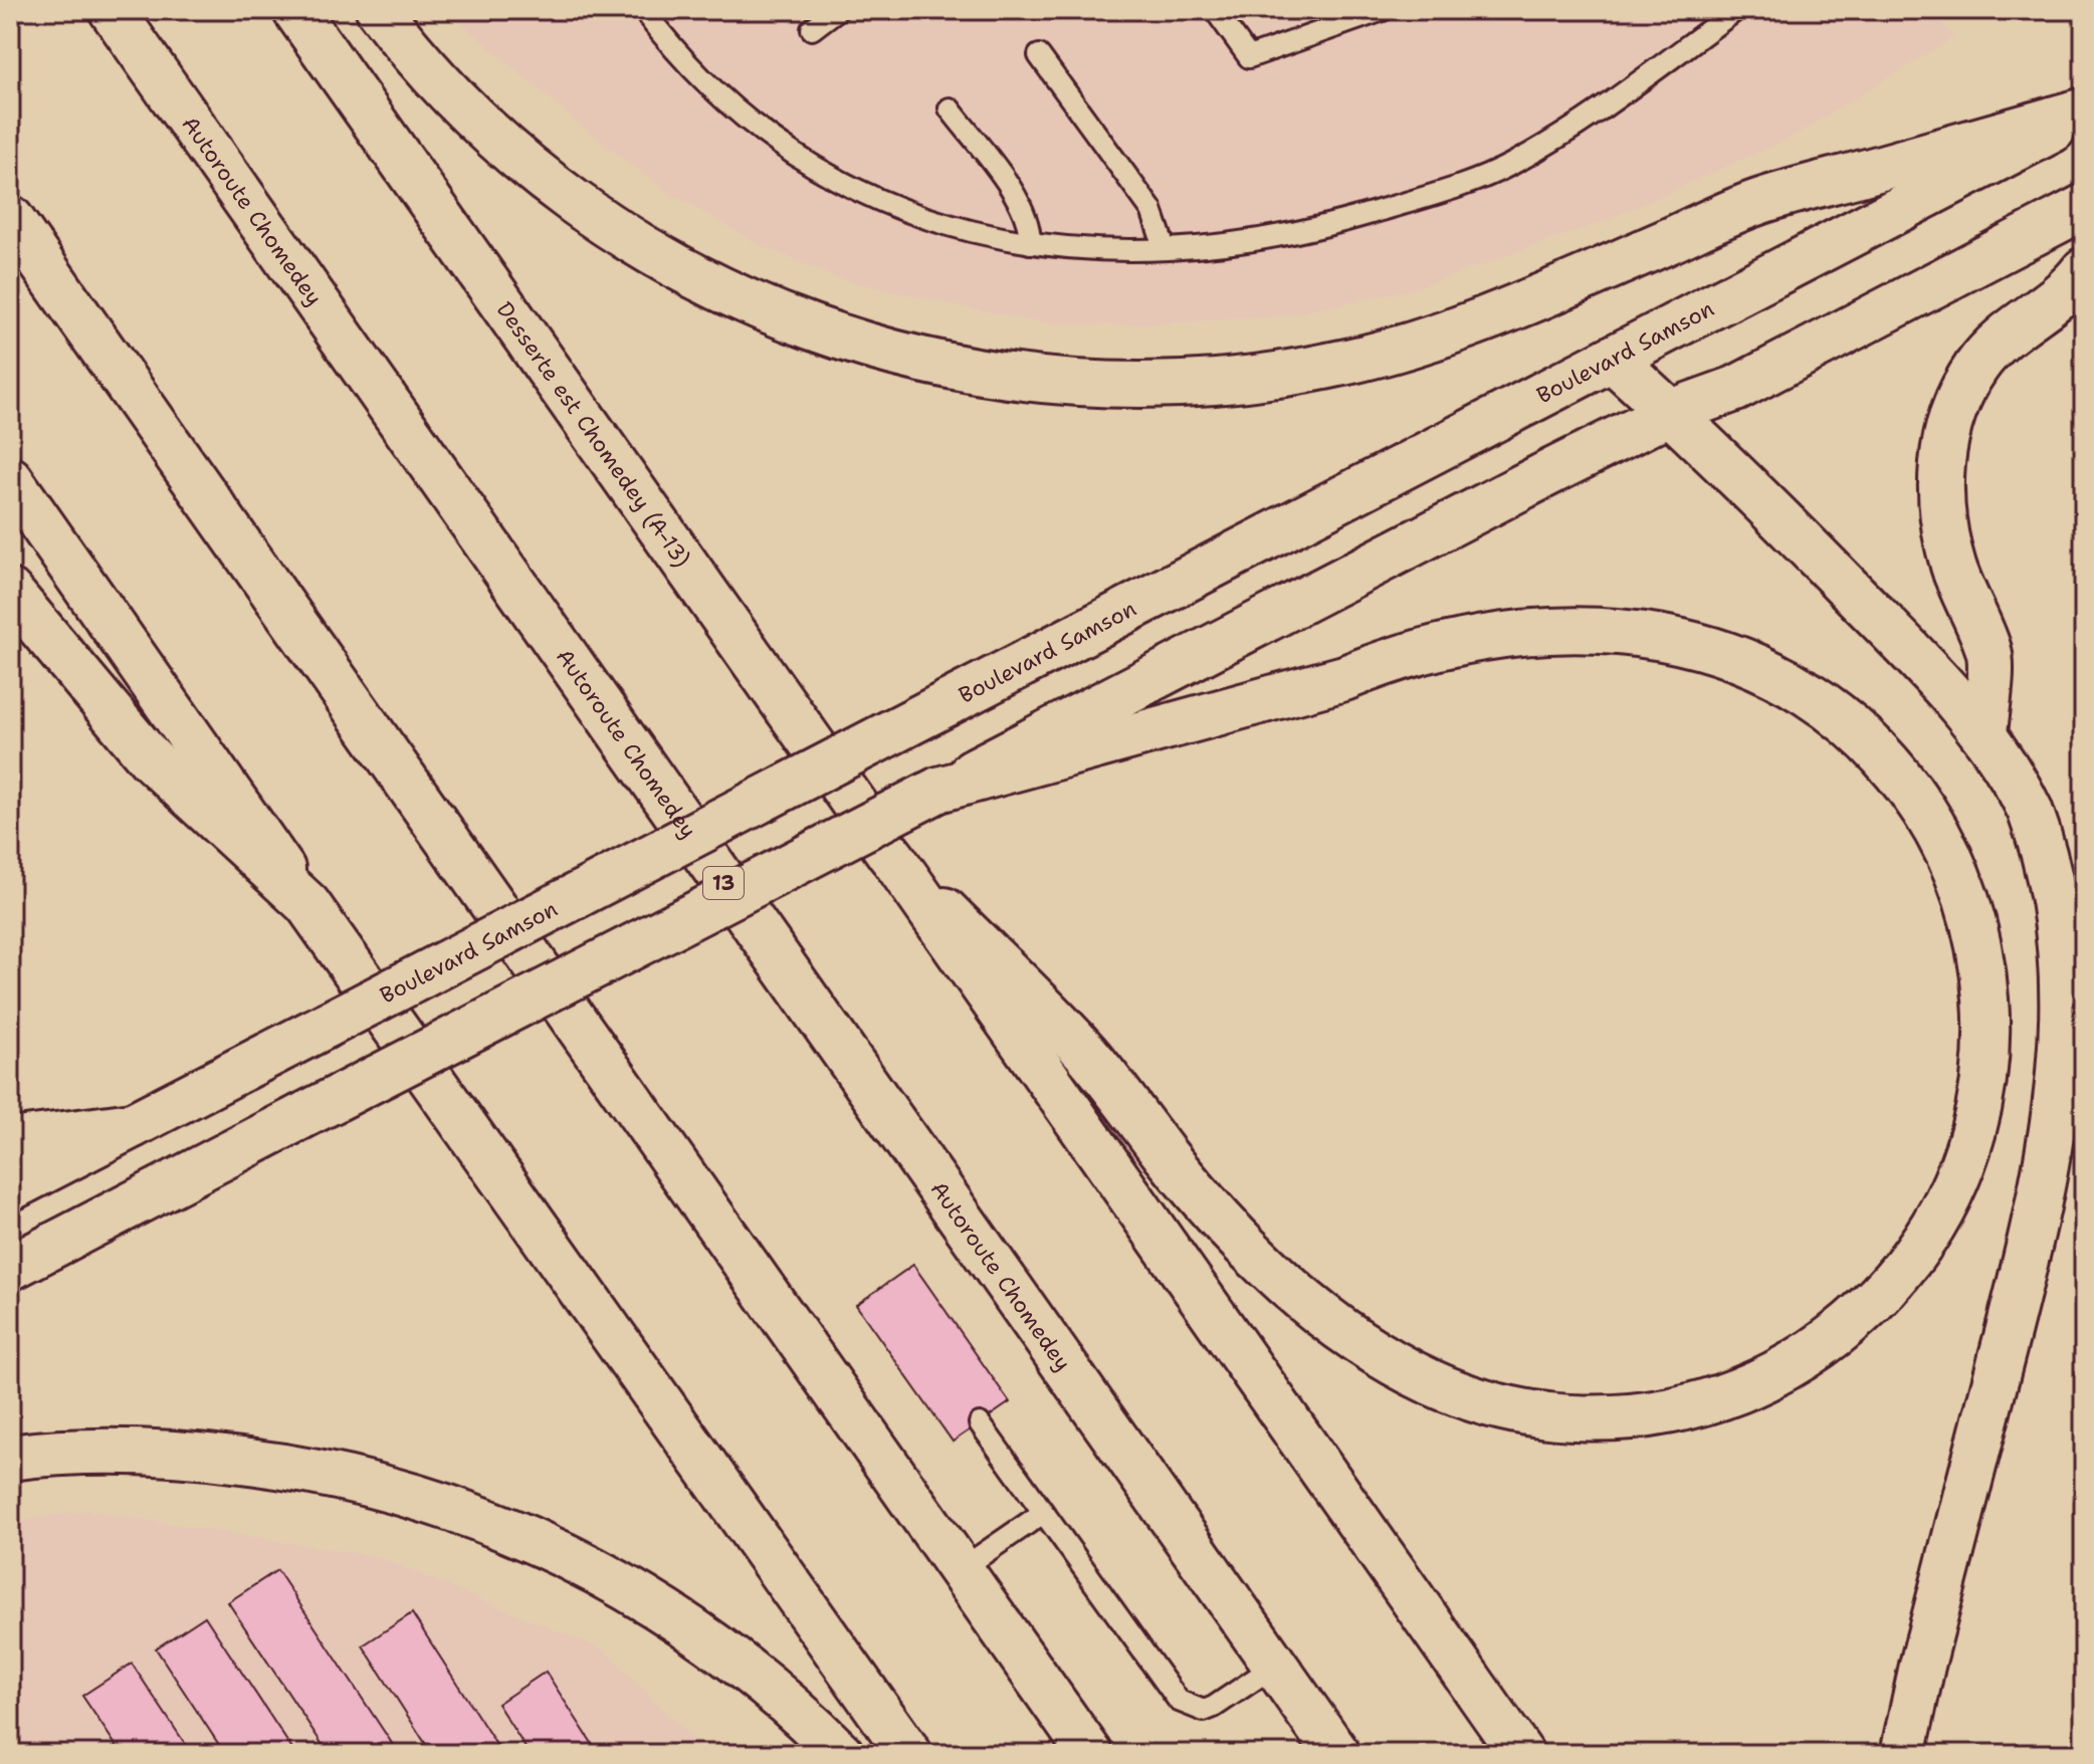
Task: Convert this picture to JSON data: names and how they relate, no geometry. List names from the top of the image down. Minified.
{"streets":{"main road":["Autoroute Chomedey","Boulevard Samson","Desserte est Chomedey (A-13)","13"]}}
